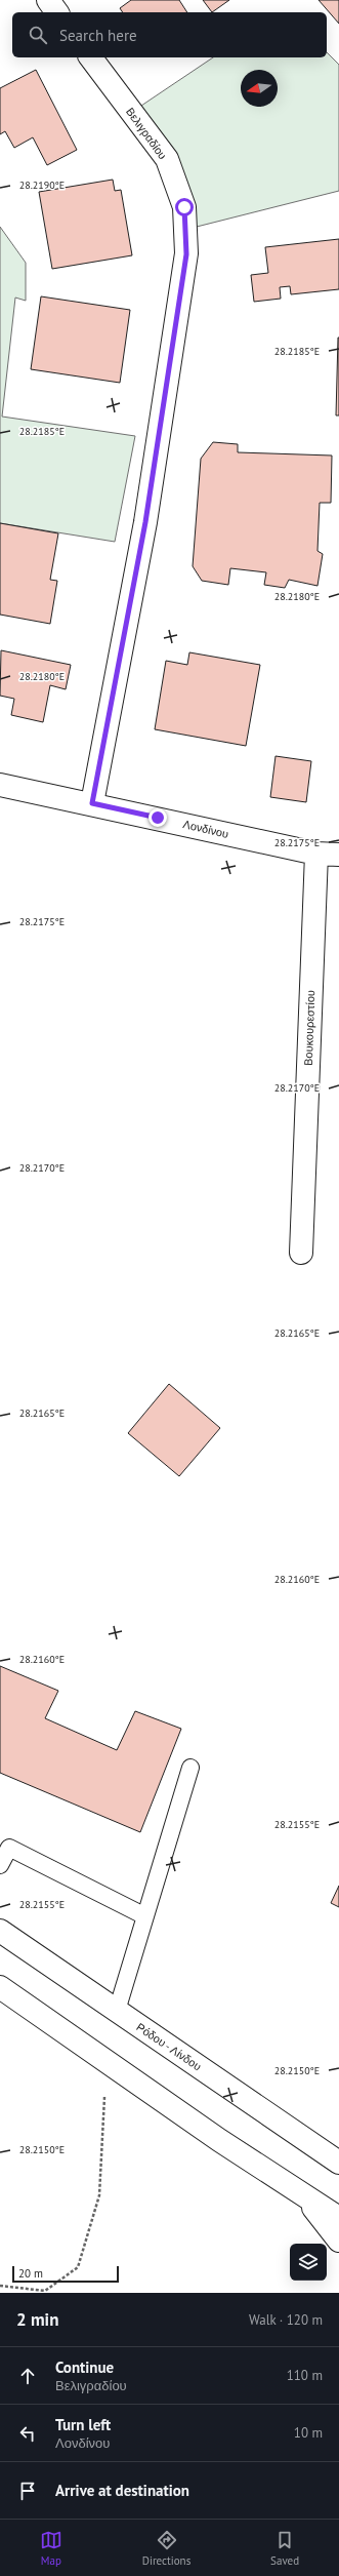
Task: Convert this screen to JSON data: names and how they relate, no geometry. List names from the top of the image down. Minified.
{"streets":{"street":["Βελιγραδίου","Λονδίνου","Βουκουρεστίου","Ρόδου - Λίνδου"]},"crossings":[["Βελιγραδίου","Λονδίνου"],["Λονδίνου","Βουκουρεστίου"]],"scale_bar":"20 m","north":"left","page":{"search":"Search here","scale":"20 m","heading":["2 min","Walk · 120 m"],"list":[["Continue","Βελιγραδίου","110 m"],["Turn left","Λονδίνου","10 m"],"Arrive at destination"],"nav":["Map","Directions","Saved"]},"coordinates":["28.2190°E","28.2185°E","28.2180°E","28.2175°E","28.2170°E","28.2165°E","28.2160°E","28.2155°E","28.2150°E"]}
